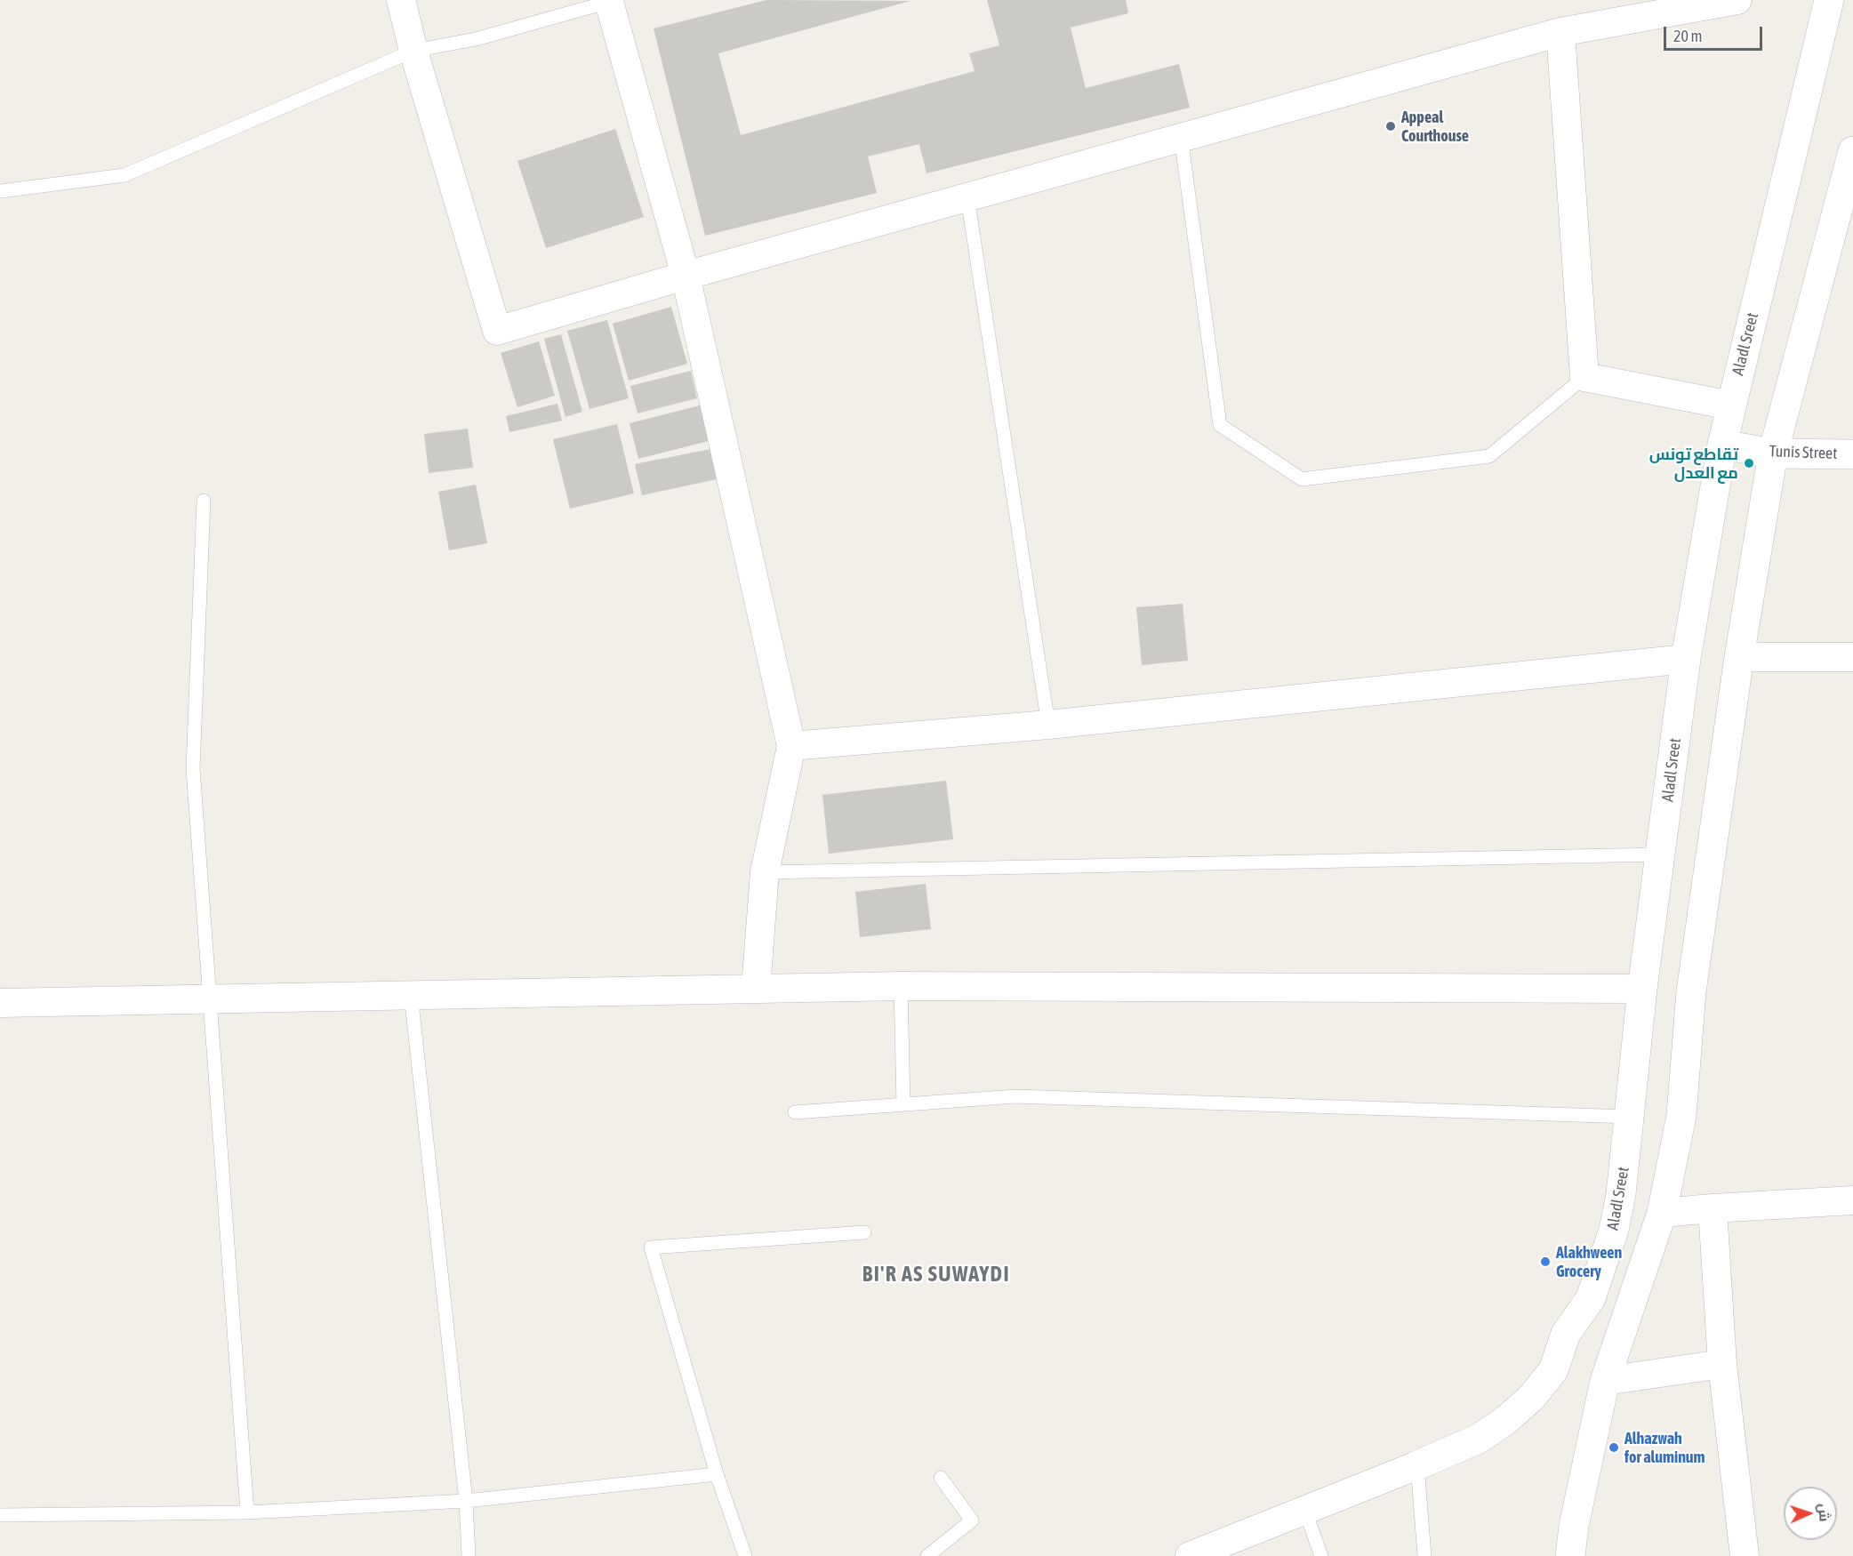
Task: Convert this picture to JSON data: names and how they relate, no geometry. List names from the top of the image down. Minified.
{"streets":{"street":["Aladl Sreet","Tunis Street"]},"crossings":[["Aladl Sreet","Tunis Street"]],"districts":["BI'R AS SUWAYDI"],"places":["Appeal Courthouse","تقاطع تونس مع العدل","Alakhween Grocery","Alhazwah for aluminum"],"scale_bar":"20 m","north":"right"}
